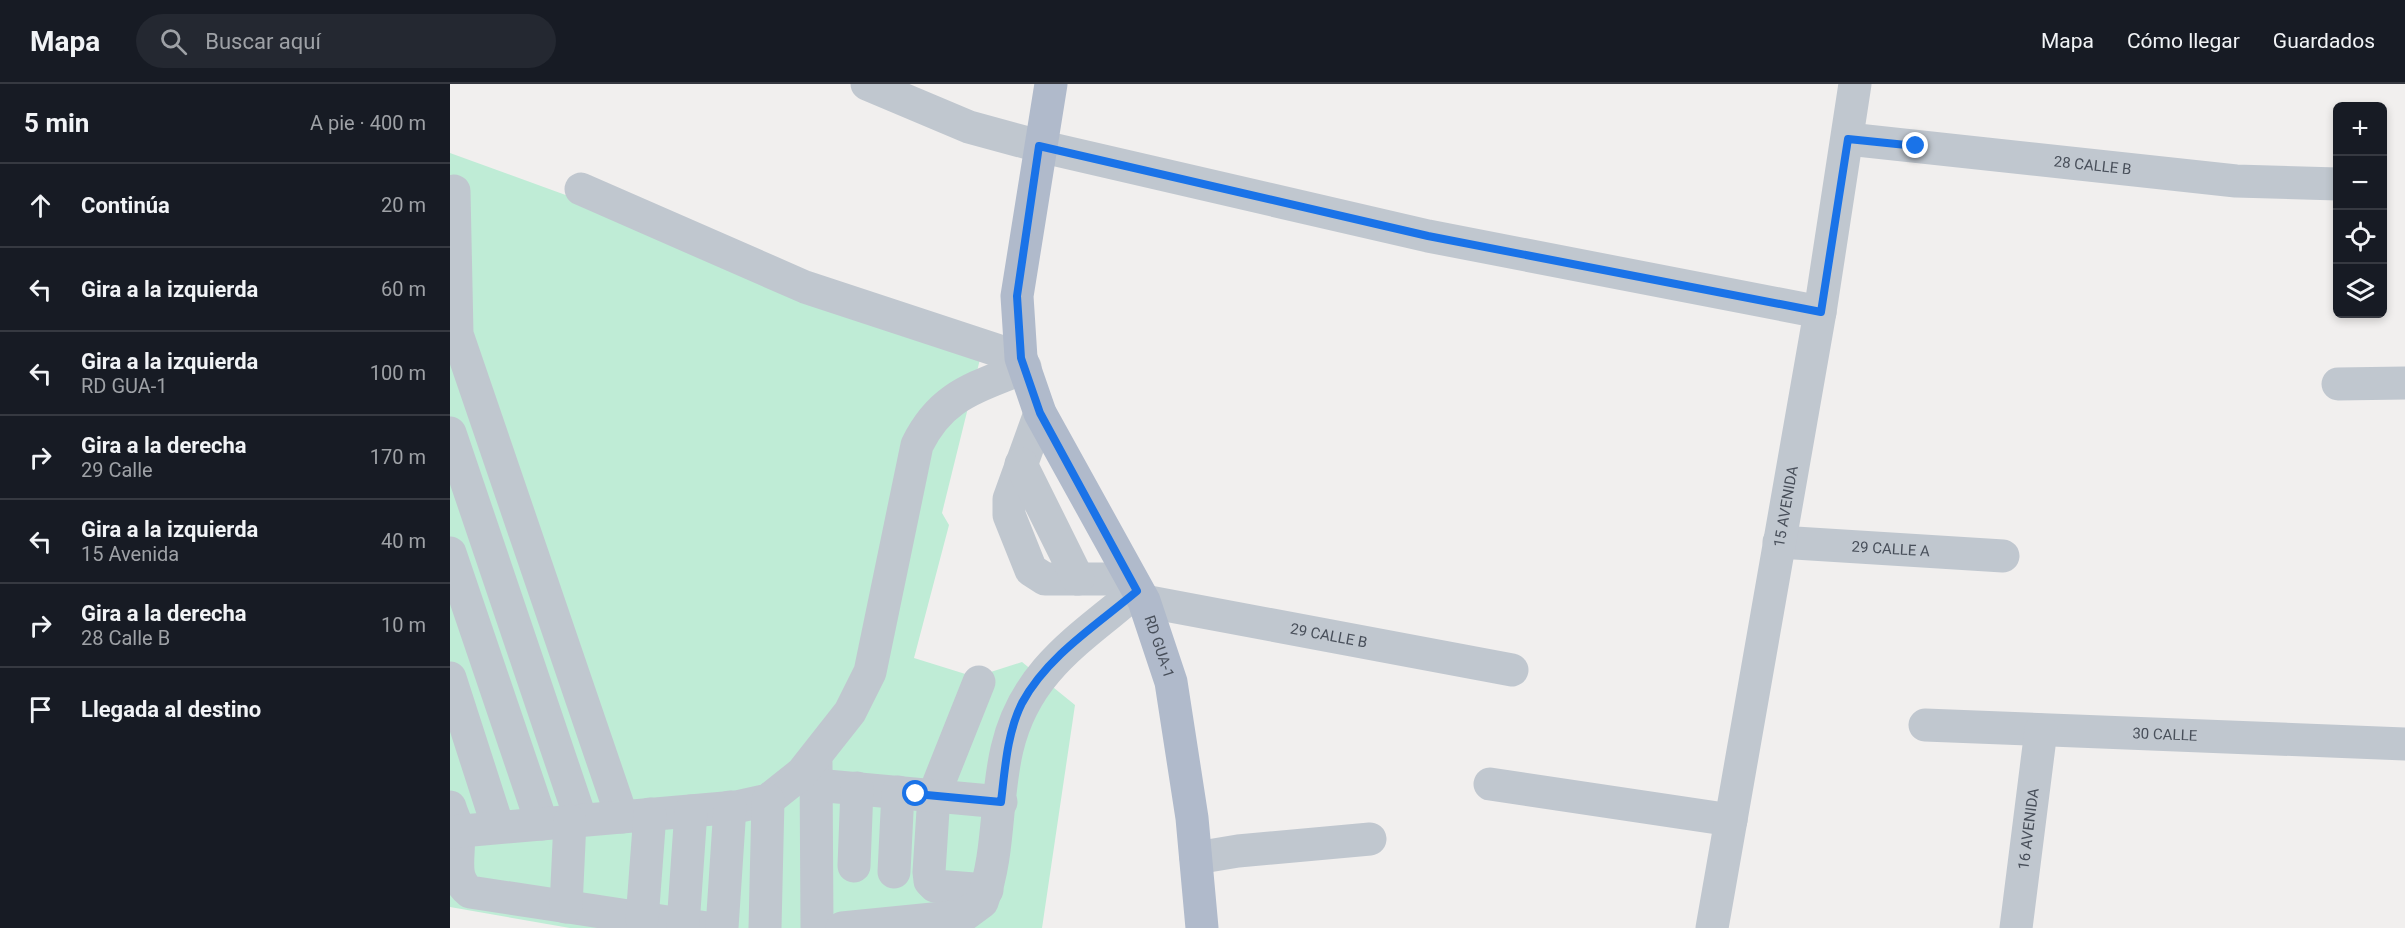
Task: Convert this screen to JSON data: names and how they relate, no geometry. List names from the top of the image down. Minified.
{"streets":{"main road":["RD GUA-1"],"street":["28 CALLE B","15 AVENIDA","29 CALLE A","29 CALLE B","30 CALLE","16 AVENIDA"]},"crossings":[["28 CALLE B","15 AVENIDA"],["15 AVENIDA","29 CALLE A"],["29 CALLE B","RD GUA-1"],["30 CALLE","16 AVENIDA"]],"page":{"header":"Mapa","search":"Buscar aquí","nav":["Mapa","Cómo llegar","Guardados"],"heading":["5 min","A pie · 400 m"],"map_buttons":["+","−"],"list":[["Continúa","20 m"],["Gira a la izquierda","60 m"],["Gira a la izquierda","RD GUA-1","100 m"],["Gira a la derecha","29 Calle","170 m"],["Gira a la izquierda","15 Avenida","40 m"],["Gira a la derecha","28 Calle B","10 m"],"Llegada al destino"]}}
